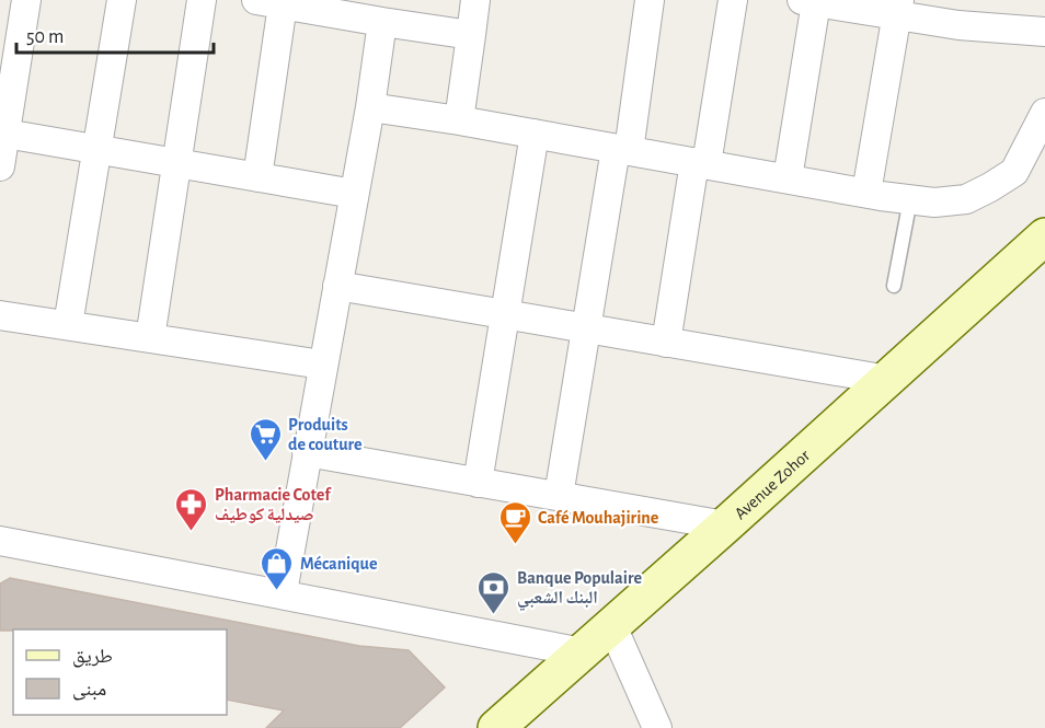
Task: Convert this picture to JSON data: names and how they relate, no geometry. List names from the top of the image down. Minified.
{"streets":{"main road":["Avenue Zohor"]},"places":{"supermarket":["Produits de couture"],"pharmacy":["Pharmacie Cotef صيدلية كوطيف"],"cafe":["Café Mouhajirine"],"shop":["Mécanique"],"bank":["Banque Populaire البنك الشعبي"]},"legend":["طريق","مبنى"],"scale_bar":"50 m"}
